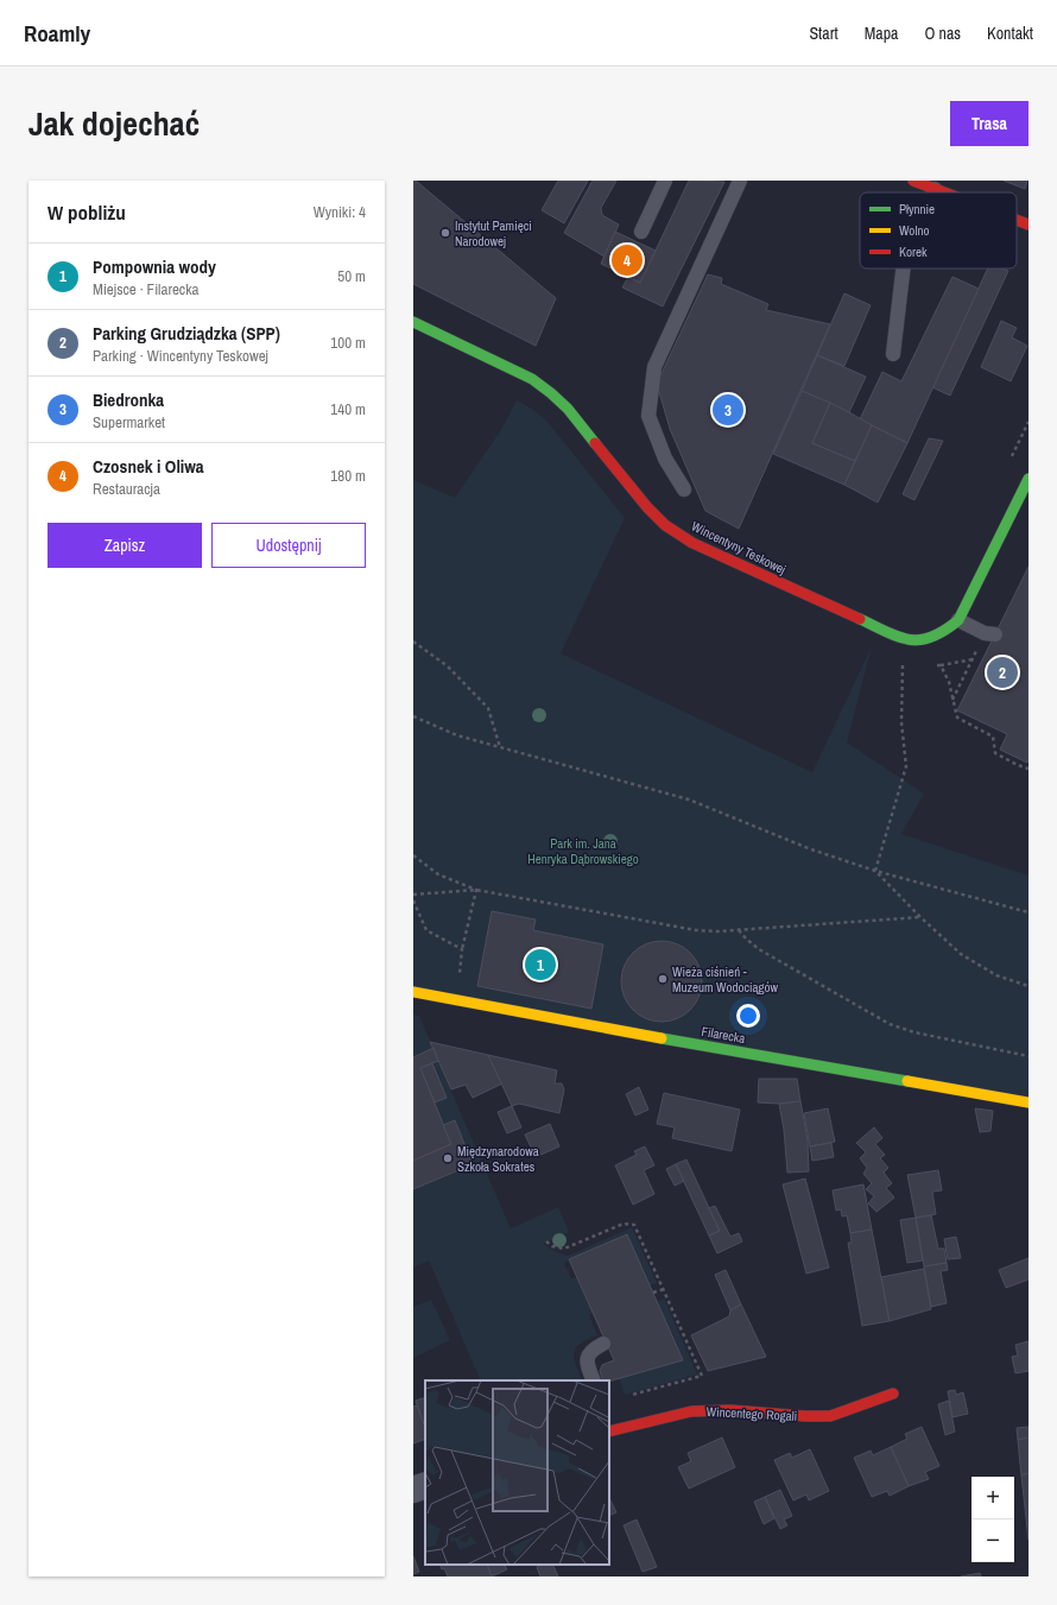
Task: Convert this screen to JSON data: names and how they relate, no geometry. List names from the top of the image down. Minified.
{"streets":{"street":["Wincentyny Teskowej","Filarecka","Wincentego Rogali"]},"parks":["Park im. Jana Henryka Dąbrowskiego"],"places":["Instytut Pamięci Narodowej","Wieża ciśnień - Muzeum Wodociągów","Międzynarodowa Szkoła Sokrates"],"legend":["Płynnie","Wolno","Korek"],"page":{"header":"Roamly","nav":["Start","Mapa","O nas","Kontakt"],"title":"Jak dojechać","buttons":["Trasa",["Zapisz","Udostępnij"]],"heading":["W pobliżu","Wyniki: 4"],"list":[{"mark":"1","name":"Pompownia wody","note":"Miejsce · Filarecka","value":"50 m"},{"mark":"2","name":"Parking Grudziądzka (SPP)","note":"Parking · Wincentyny Teskowej","value":"100 m"},{"mark":"3","name":"Biedronka","note":"Supermarket","value":"140 m"},{"mark":"4","name":"Czosnek i Oliwa","note":"Restauracja","value":"180 m"}],"pins":["4","3","2","1"],"map_buttons":["+","−"]}}
